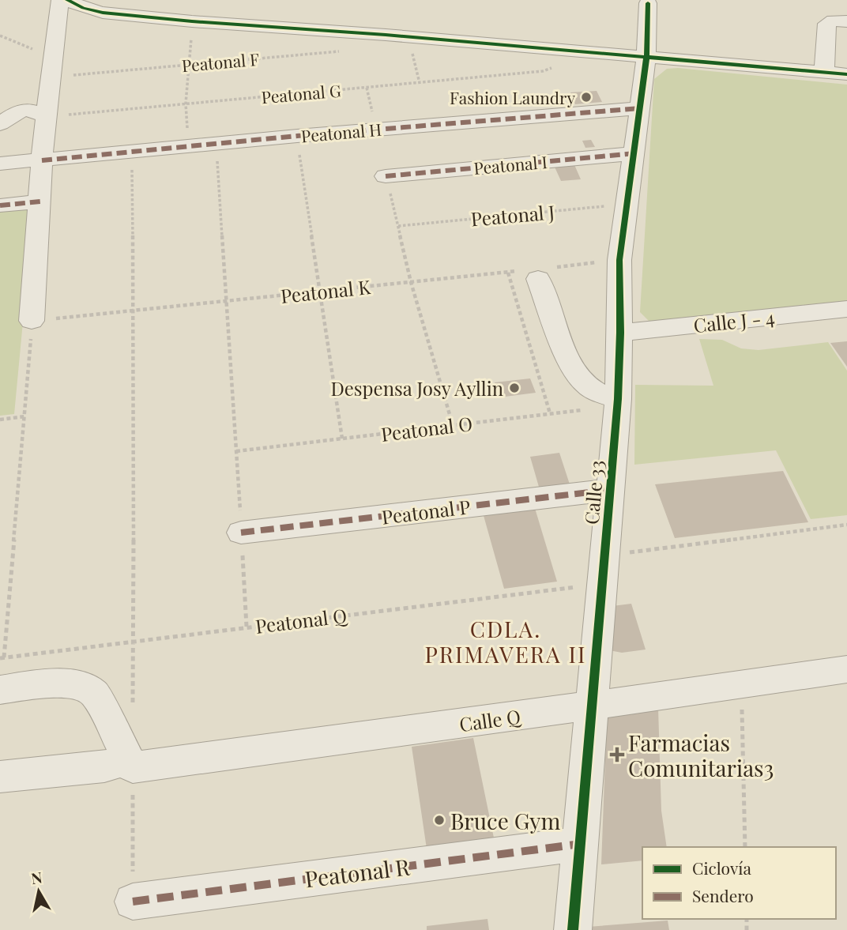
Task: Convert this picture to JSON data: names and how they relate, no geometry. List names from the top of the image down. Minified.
{"streets":{"street":["Peatonal H","Peatonal I","Calle J - 4","Calle 33","Peatonal P","Calle Q","Peatonal R"],"path":["Peatonal F","Peatonal G","Peatonal J","Peatonal K","Peatonal O","Peatonal Q"]},"crossings":[["Peatonal H","Calle 33"],["Peatonal I","Calle 33"],["Peatonal J","Calle 33"],["Peatonal K","Calle 33"],["Calle J - 4","Calle 33"],["Peatonal O","Calle 33"],["Calle 33","Peatonal P"],["Calle 33","Peatonal Q"],["Calle 33","Calle Q"],["Calle 33","Peatonal R"]],"districts":["CDLA. PRIMAVERA II"],"places":{"other":["Fashion Laundry","Despensa Josy Ayllin","Bruce Gym"],"health":["Farmacias Comunitarias3"]},"legend":["Ciclovía","Sendero"],"north":"top"}
